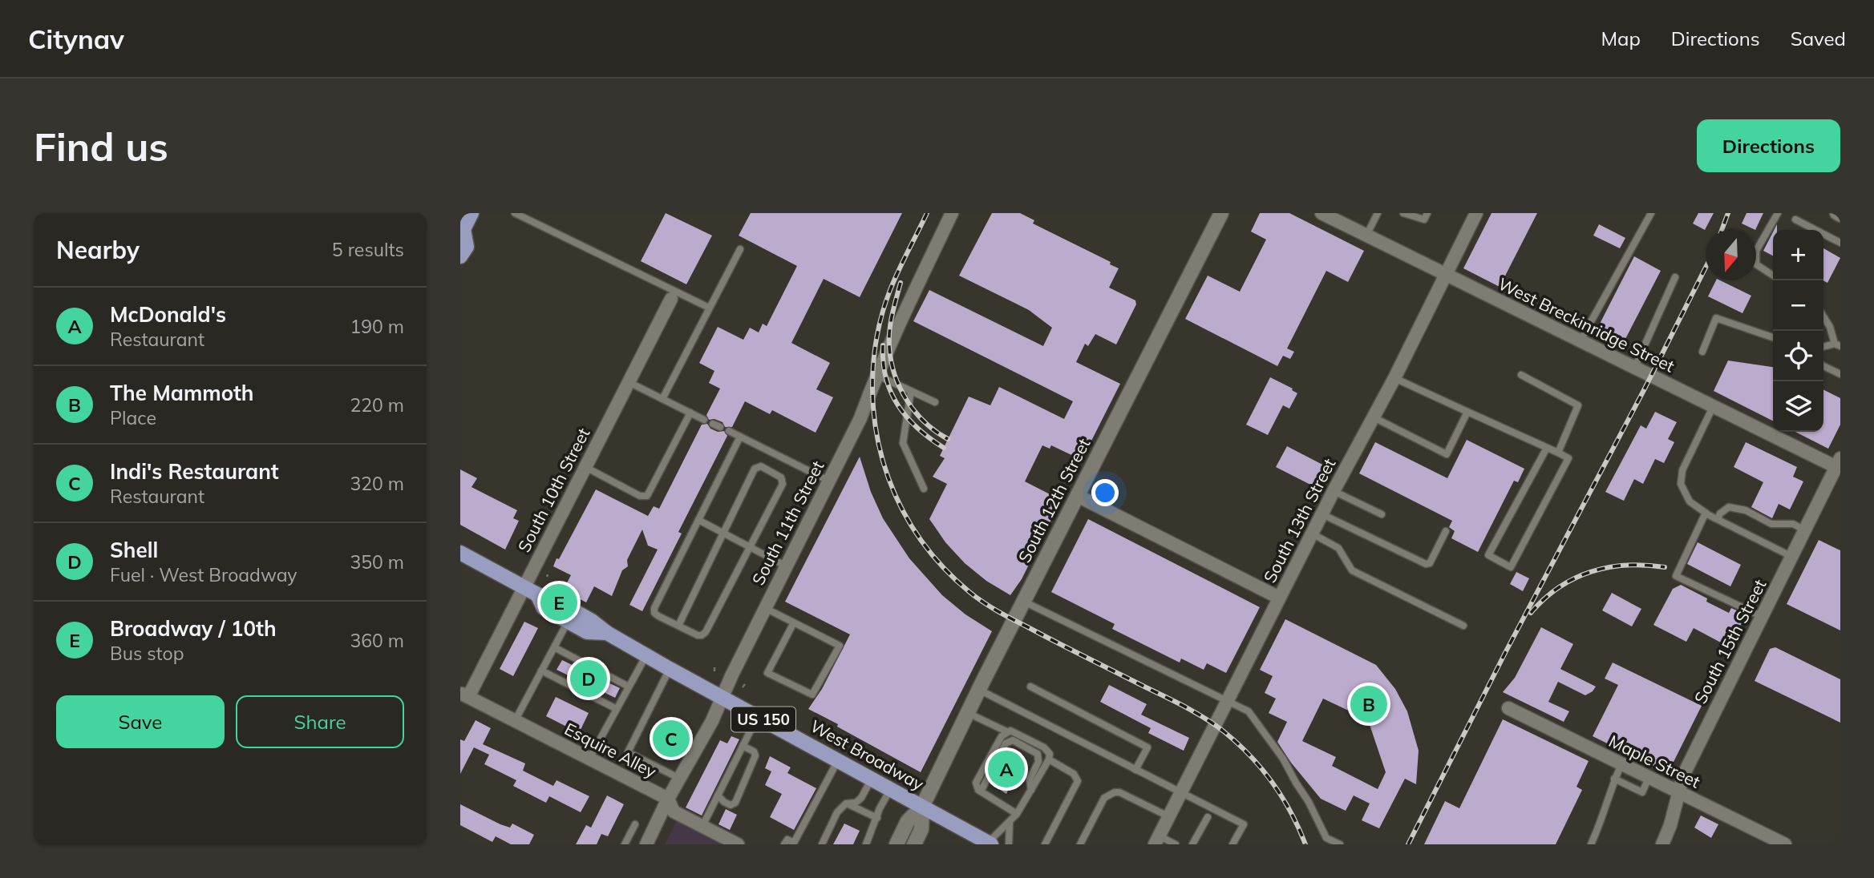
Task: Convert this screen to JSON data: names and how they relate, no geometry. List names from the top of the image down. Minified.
{"streets":{"main road":["US 150","West Broadway"],"street":["West Breckinridge Street","South 10th Street","South 12th Street","South 13th Street","South 11th Street","South 15th Street","Esquire Alley","Maple Street"]},"crossings":[["West Breckinridge Street","South 13th Street"],["West Breckinridge Street","South 15th Street"],["South 10th Street","Esquire Alley"],["South 10th Street","West Broadway"],["South 12th Street","West Broadway"],["South 11th Street","Esquire Alley"],["South 11th Street","West Broadway"],["South 15th Street","Maple Street"]],"north":"bottom","page":{"header":"Citynav","nav":["Map","Directions","Saved"],"buttons":["Directions",["Save","Share"]],"title":"Find us","heading":["Nearby","5 results"],"map_buttons":["+","−"],"list":[{"mark":"A","name":"McDonald's","note":"Restaurant","value":"190 m"},{"mark":"B","name":"The Mammoth","note":"Place","value":"220 m"},{"mark":"C","name":"Indi's Restaurant","note":"Restaurant","value":"320 m"},{"mark":"D","name":"Shell","note":"Fuel · West Broadway","value":"350 m"},{"mark":"E","name":"Broadway / 10th","note":"Bus stop","value":"360 m"}],"pins":["E","D","B","C","A"]}}
